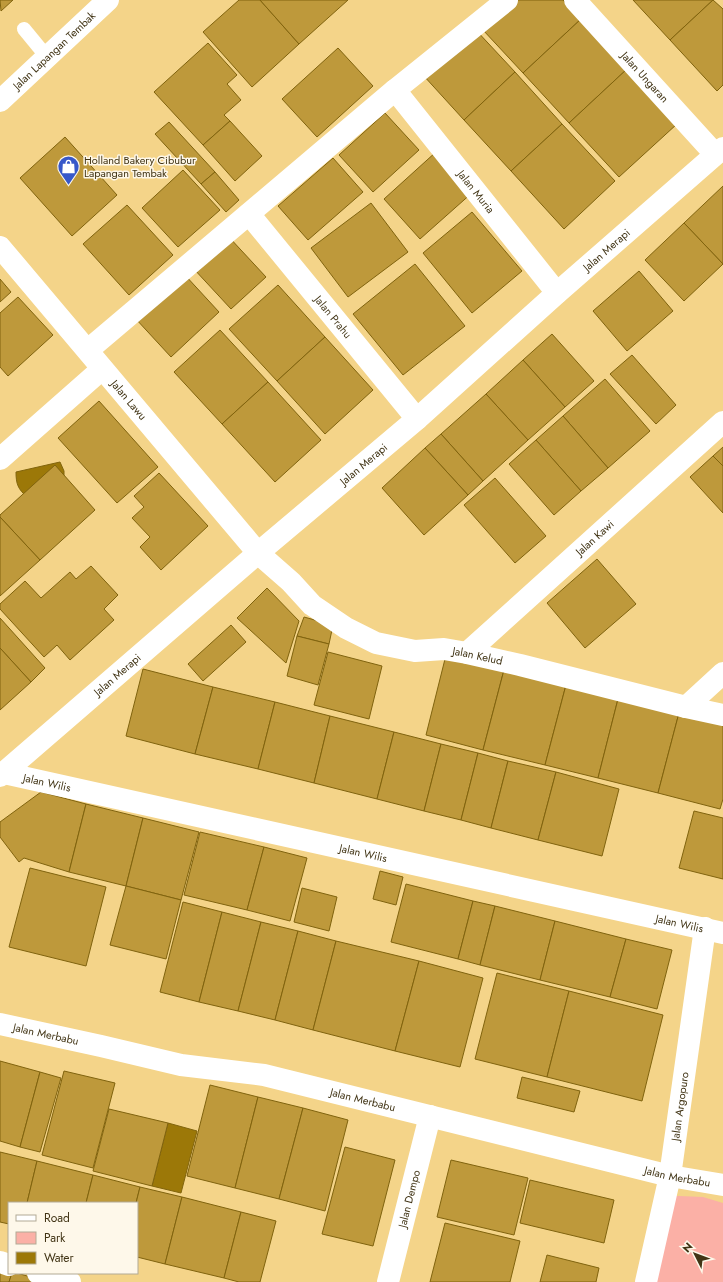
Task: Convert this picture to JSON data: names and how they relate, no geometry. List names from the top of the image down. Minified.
{"streets":{"street":["Jalan Lapangan Tembak","Jalan Ungaran","Jalan Muria","Jalan Merapi","Jalan Prahu","Jalan Lawu","Jalan Kawi","Jalan Kelud","Jalan Wilis","Jalan Merbabu","Jalan Argopuro","Jalan Dempo"]},"crossings":[["Jalan Ungaran","Jalan Merapi"],["Jalan Muria","Jalan Merapi"],["Jalan Merapi","Jalan Prahu"],["Jalan Merapi","Jalan Lawu"],["Jalan Merapi","Jalan Kelud"],["Jalan Merapi","Jalan Wilis"],["Jalan Lawu","Jalan Kelud"],["Jalan Kawi","Jalan Kelud"],["Jalan Wilis","Jalan Argopuro"],["Jalan Merbabu","Jalan Argopuro"],["Jalan Merbabu","Jalan Dempo"]],"places":{"shop":["Holland Bakery Cibubur Lapangan Tembak"]},"legend":["Road","Park","Water"],"north":"top left"}
